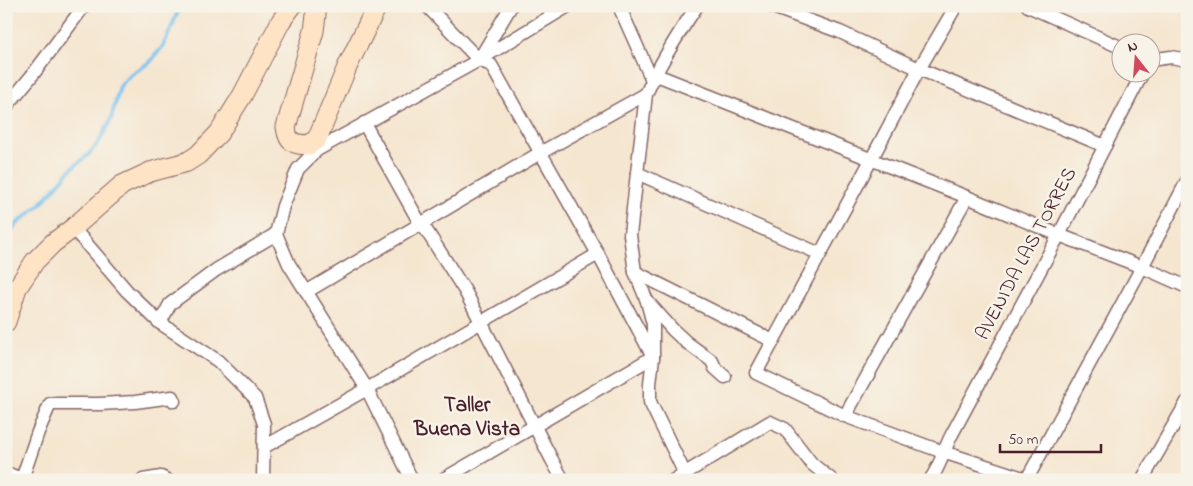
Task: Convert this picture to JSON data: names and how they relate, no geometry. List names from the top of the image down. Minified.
{"streets":{"street":["AVENIDA LAS TORRES"]},"districts":["Taller Buena Vista"],"scale_bar":"50 m","north":"top"}
